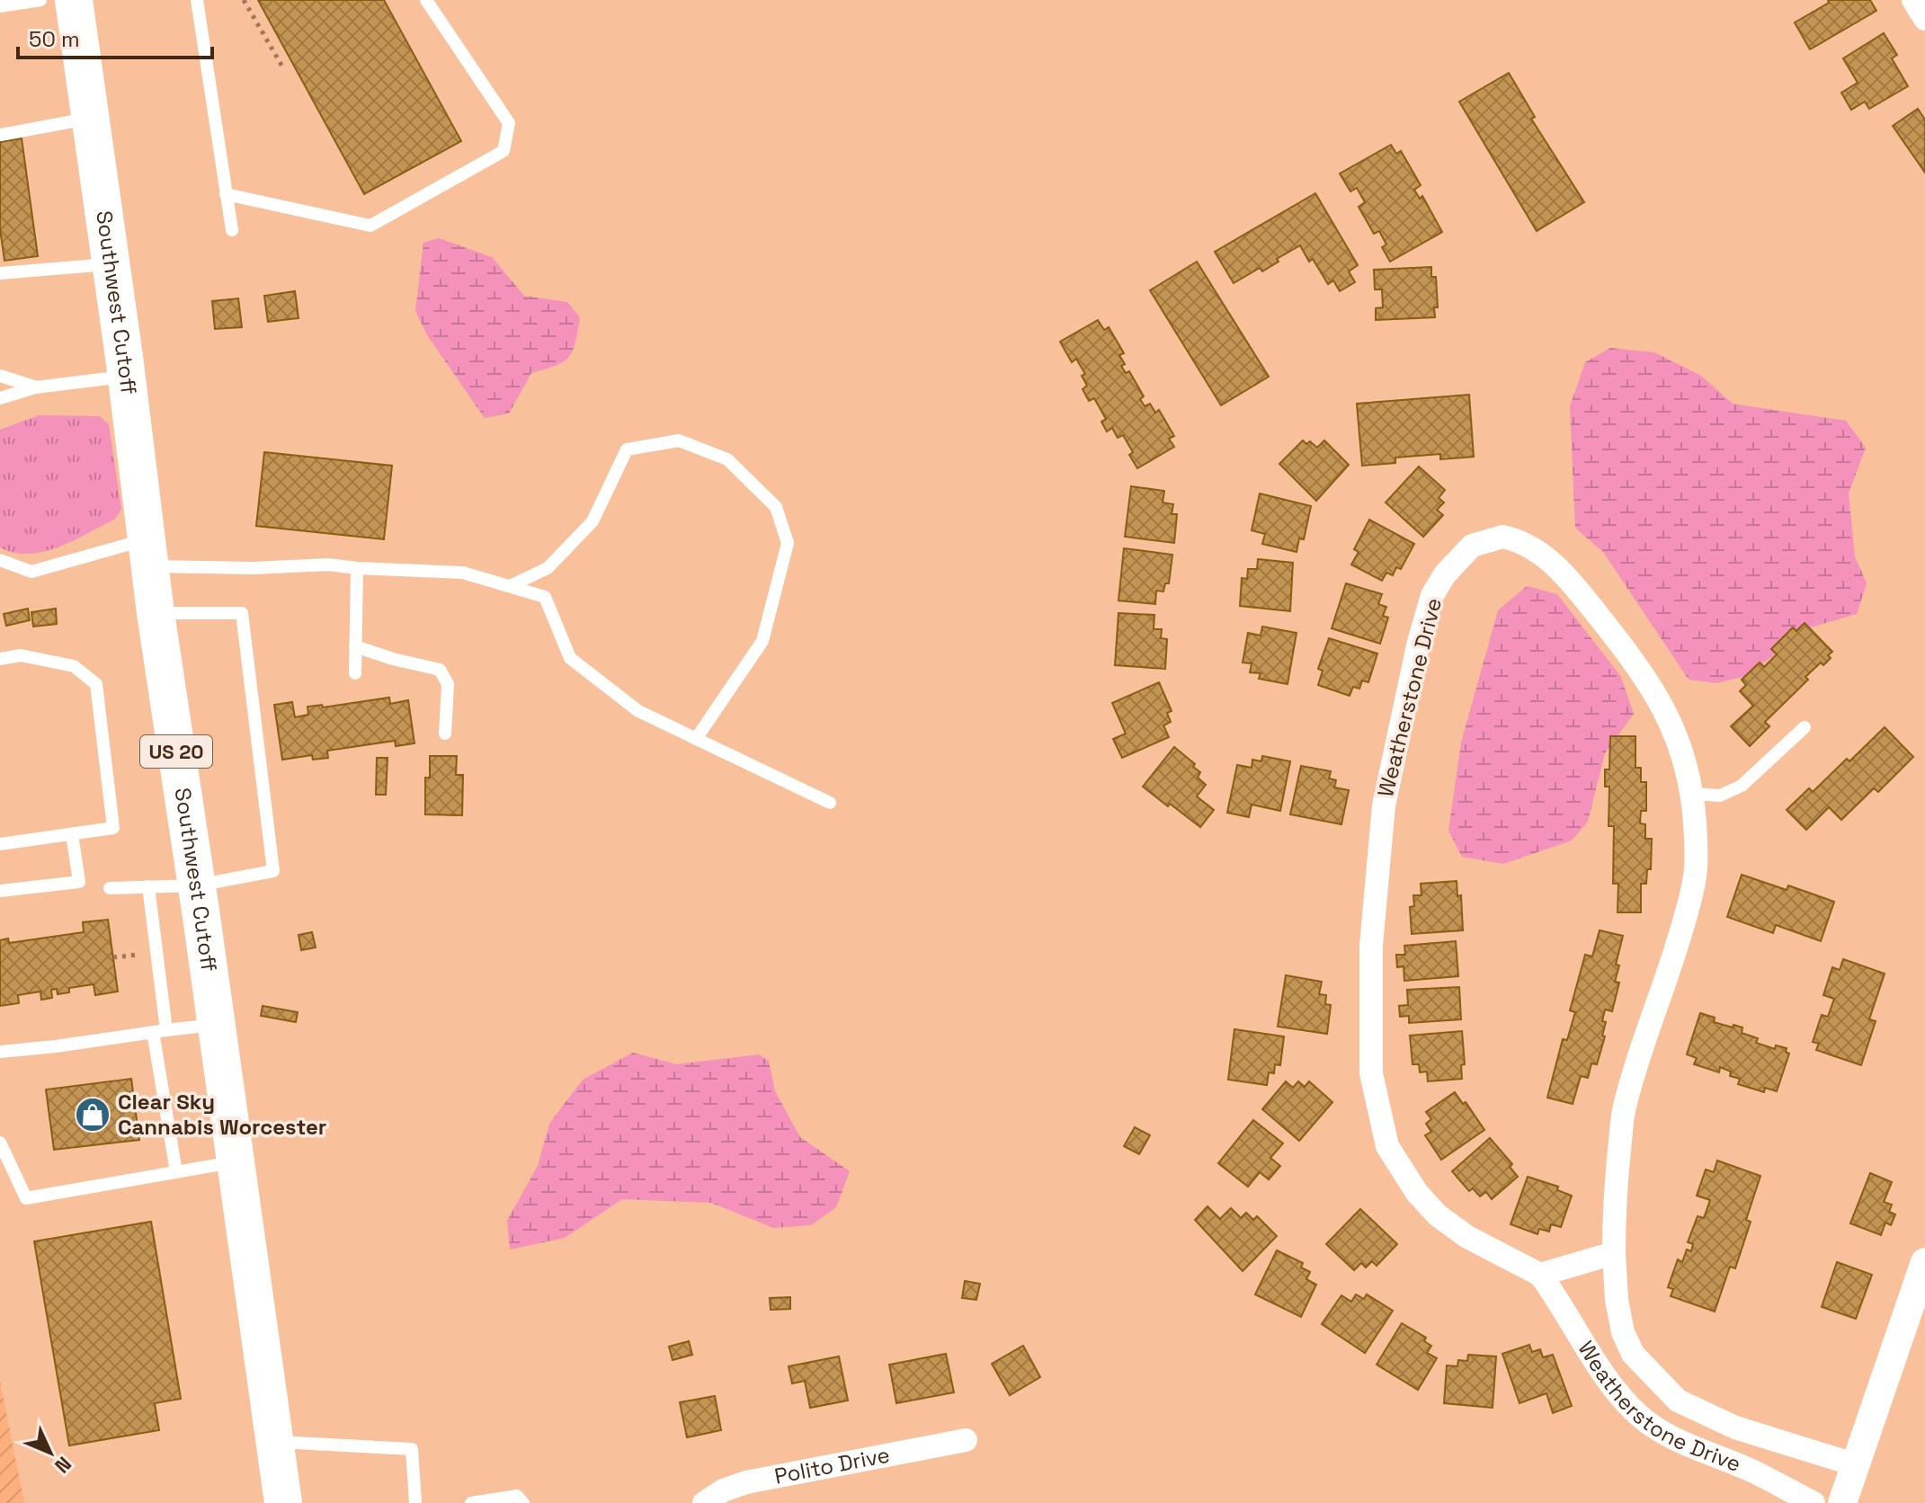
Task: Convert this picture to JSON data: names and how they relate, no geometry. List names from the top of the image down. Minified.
{"streets":{"main road":["Southwest Cutoff","US 20"],"street":["Weatherstone Drive","Polito Drive"]},"places":{"shop":["Clear Sky Cannabis Worcester"]},"scale_bar":"50 m","north":"bottom right"}
